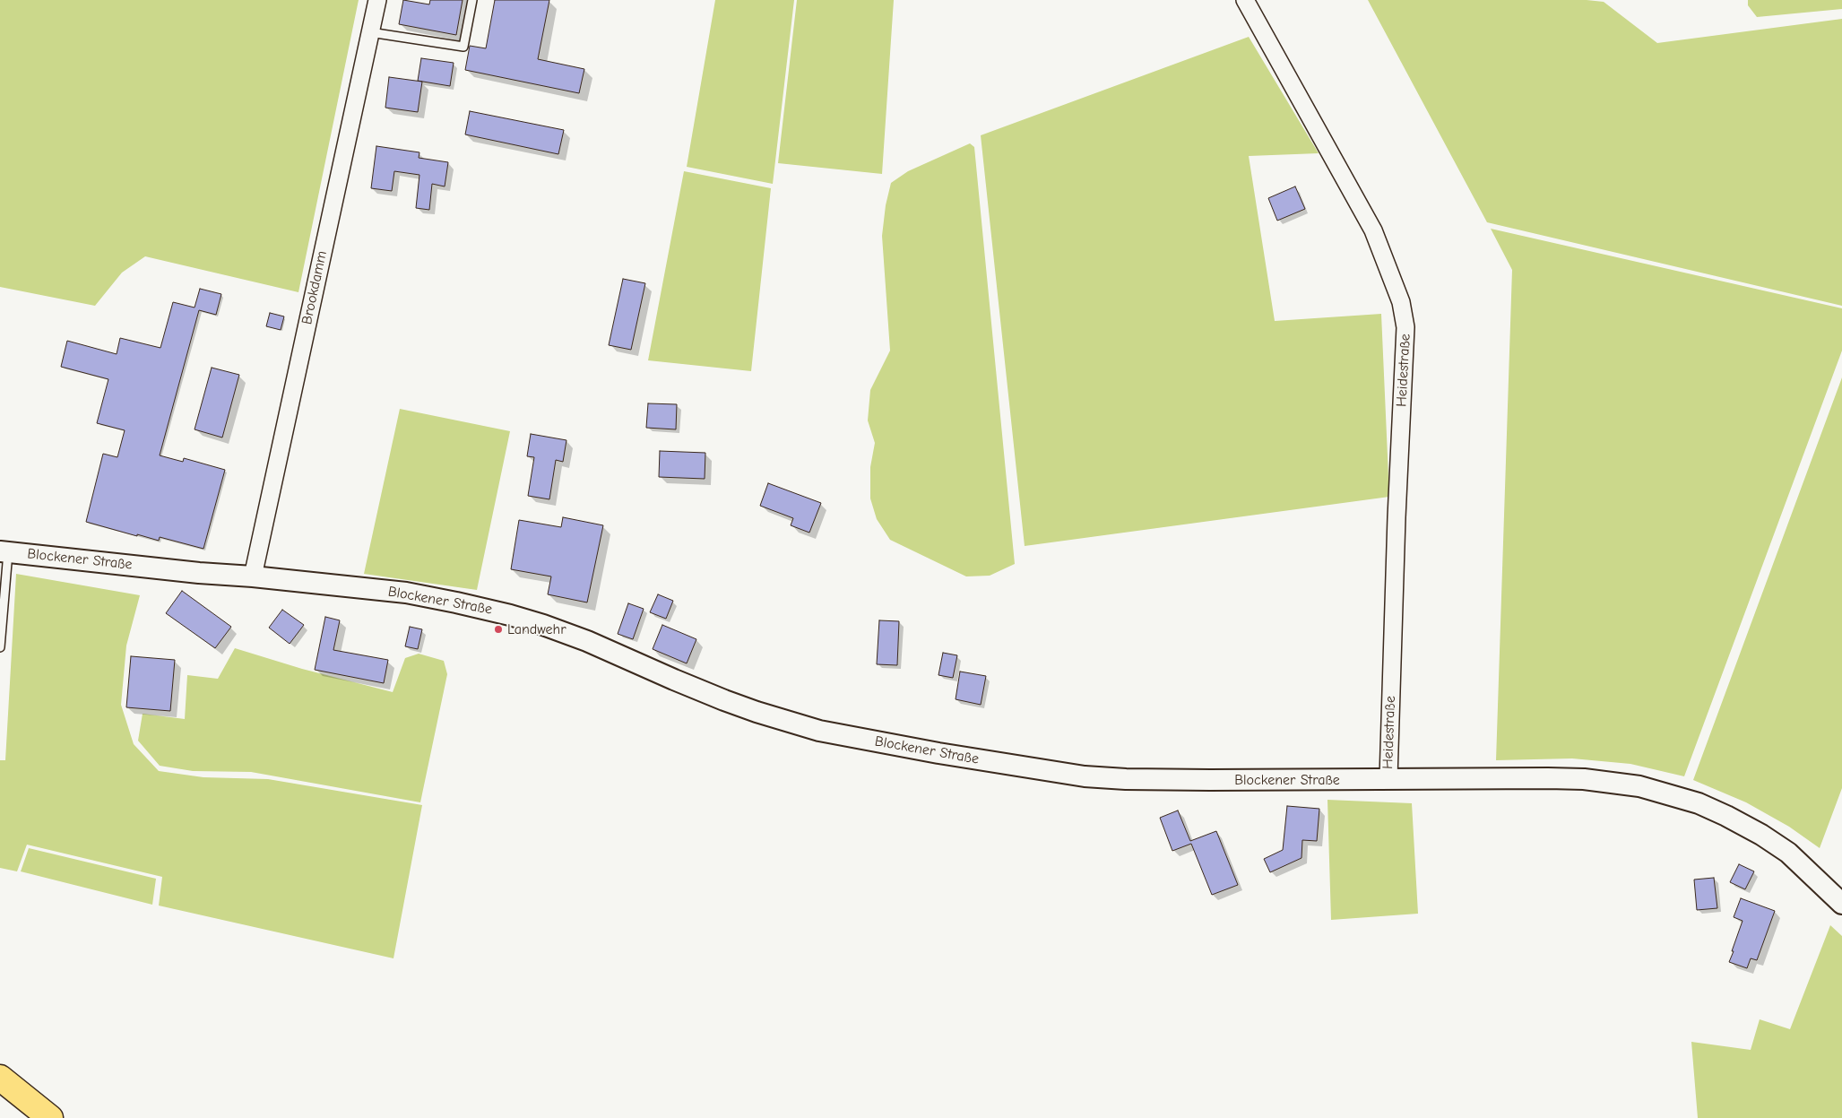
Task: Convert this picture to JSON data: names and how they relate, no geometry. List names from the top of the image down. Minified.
{"streets":{"street":["Brookdamm","Heidestraße","Blockener Straße"]},"crossings":[["Brookdamm","Blockener Straße"],["Heidestraße","Blockener Straße"]],"places":["Landwehr"]}
